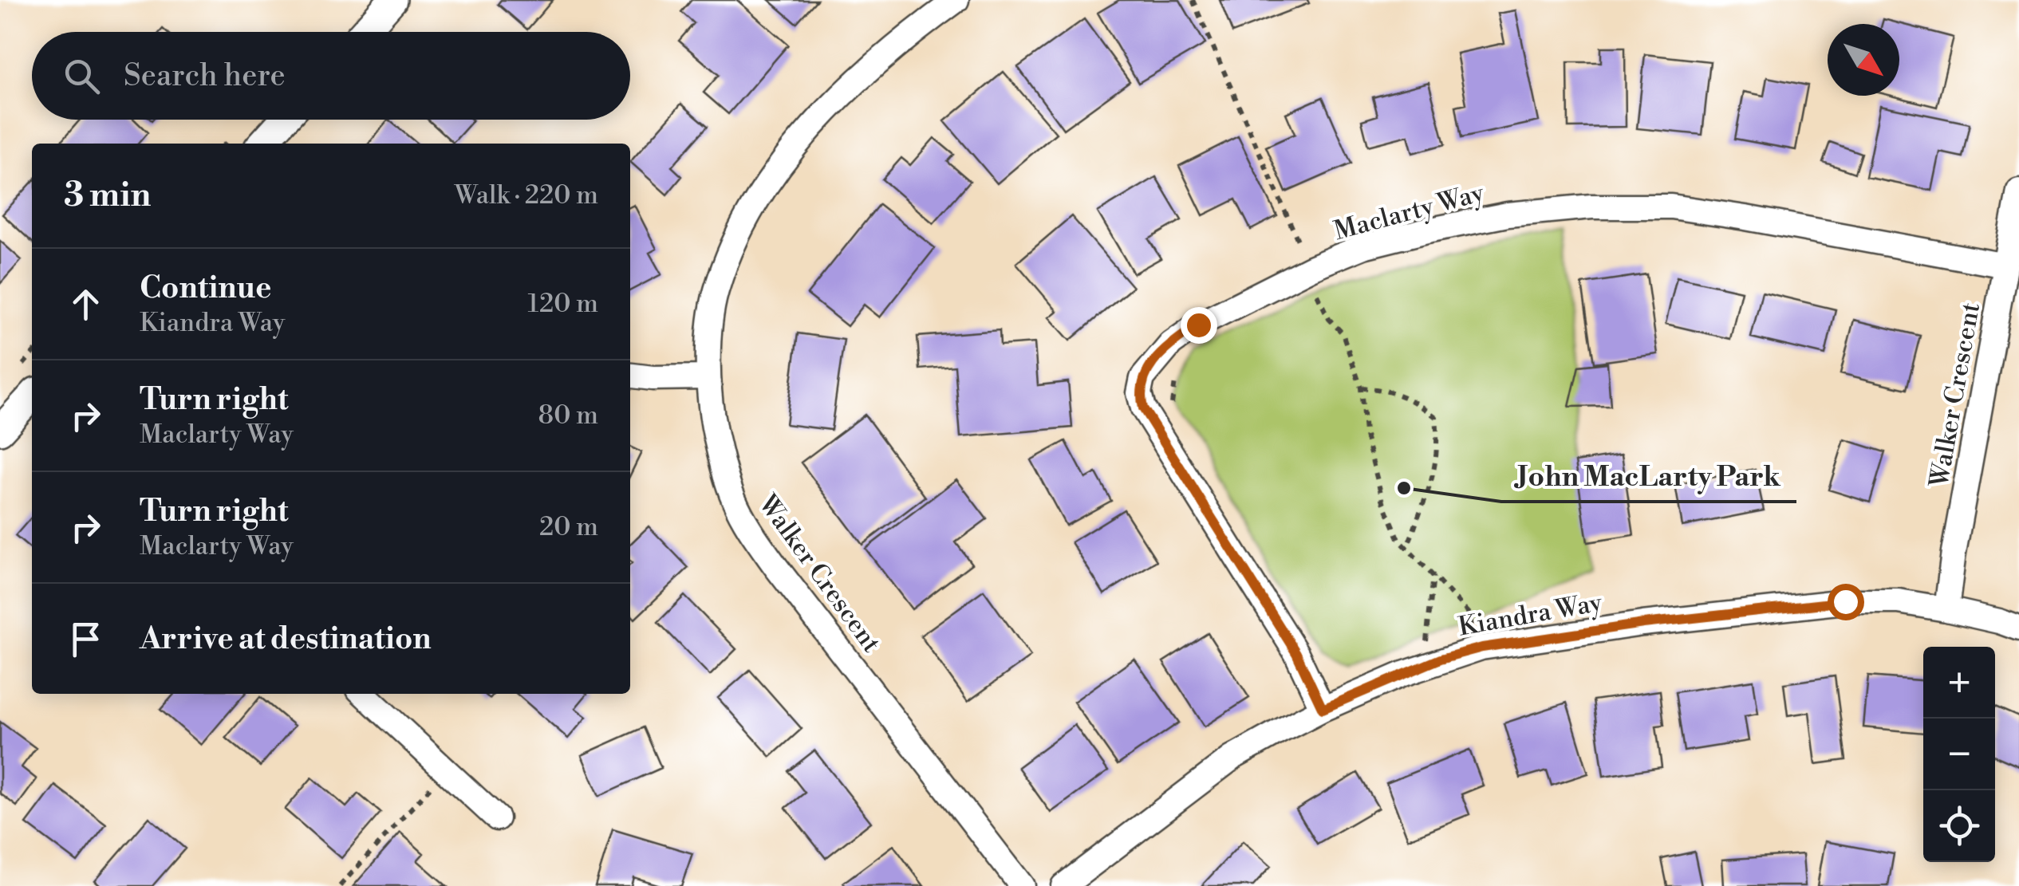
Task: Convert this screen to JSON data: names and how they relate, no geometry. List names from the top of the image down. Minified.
{"streets":{"street":["Maclarty Way","Walker Crescent","Kiandra Way"]},"crossings":[["Maclarty Way","Walker Crescent"],["Maclarty Way","Kiandra Way"],["Walker Crescent","Kiandra Way"]],"places":["John MacLarty Park"],"north":"bottom right","page":{"search":"Search here","heading":["3 min","Walk · 220 m"],"list":[["Continue","Kiandra Way","120 m"],["Turn right","Maclarty Way","80 m"],["Turn right","Maclarty Way","20 m"],"Arrive at destination"],"map_buttons":["+","−"]}}
